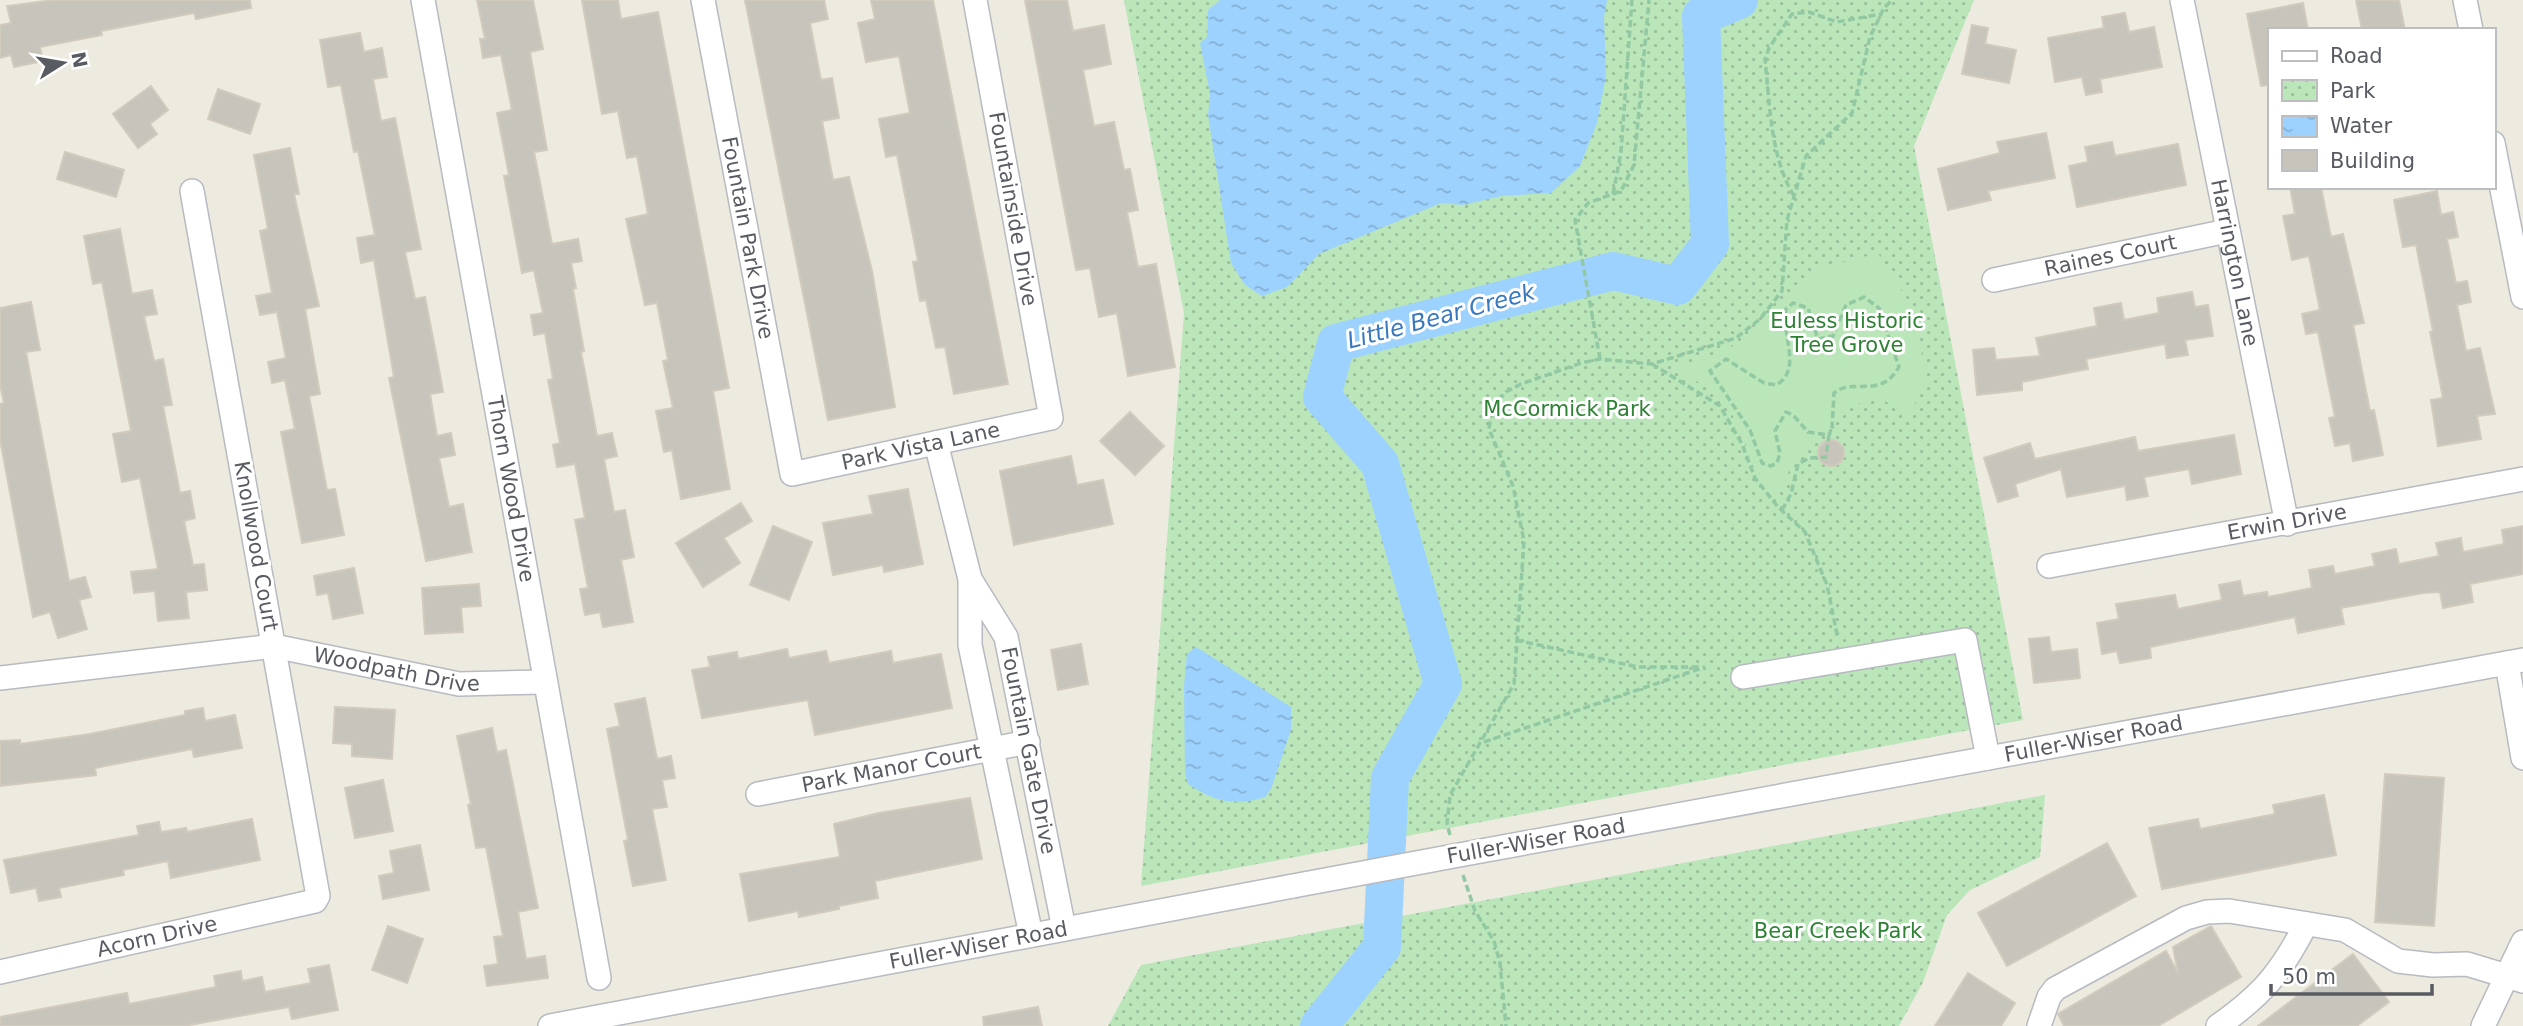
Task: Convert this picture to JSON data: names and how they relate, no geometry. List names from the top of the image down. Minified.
{"streets":{"street":["Fountainside Drive","Fountain Park Drive","Raines Court","Harrington Lane","Park Vista Lane","Thorn Wood Drive","Erwin Drive","Knollwood Court","Woodpath Drive","Fuller-Wiser Road","Fountain Gate Drive","Park Manor Court","Acorn Drive"]},"crossings":[["Fountainside Drive","Park Vista Lane"],["Fountain Park Drive","Park Vista Lane"],["Raines Court","Harrington Lane"],["Harrington Lane","Erwin Drive"],["Park Vista Lane","Fountain Gate Drive"],["Thorn Wood Drive","Woodpath Drive"],["Knollwood Court","Woodpath Drive"],["Knollwood Court","Acorn Drive"],["Fuller-Wiser Road","Fountain Gate Drive"],["Fountain Gate Drive","Park Manor Court"]],"water":["Little Bear Creek"],"parks":["Euless Historic Tree Grove","McCormick Park","Bear Creek Park"],"legend":["Road","Park","Water","Building"],"scale_bar":"50 m","north":"right"}
